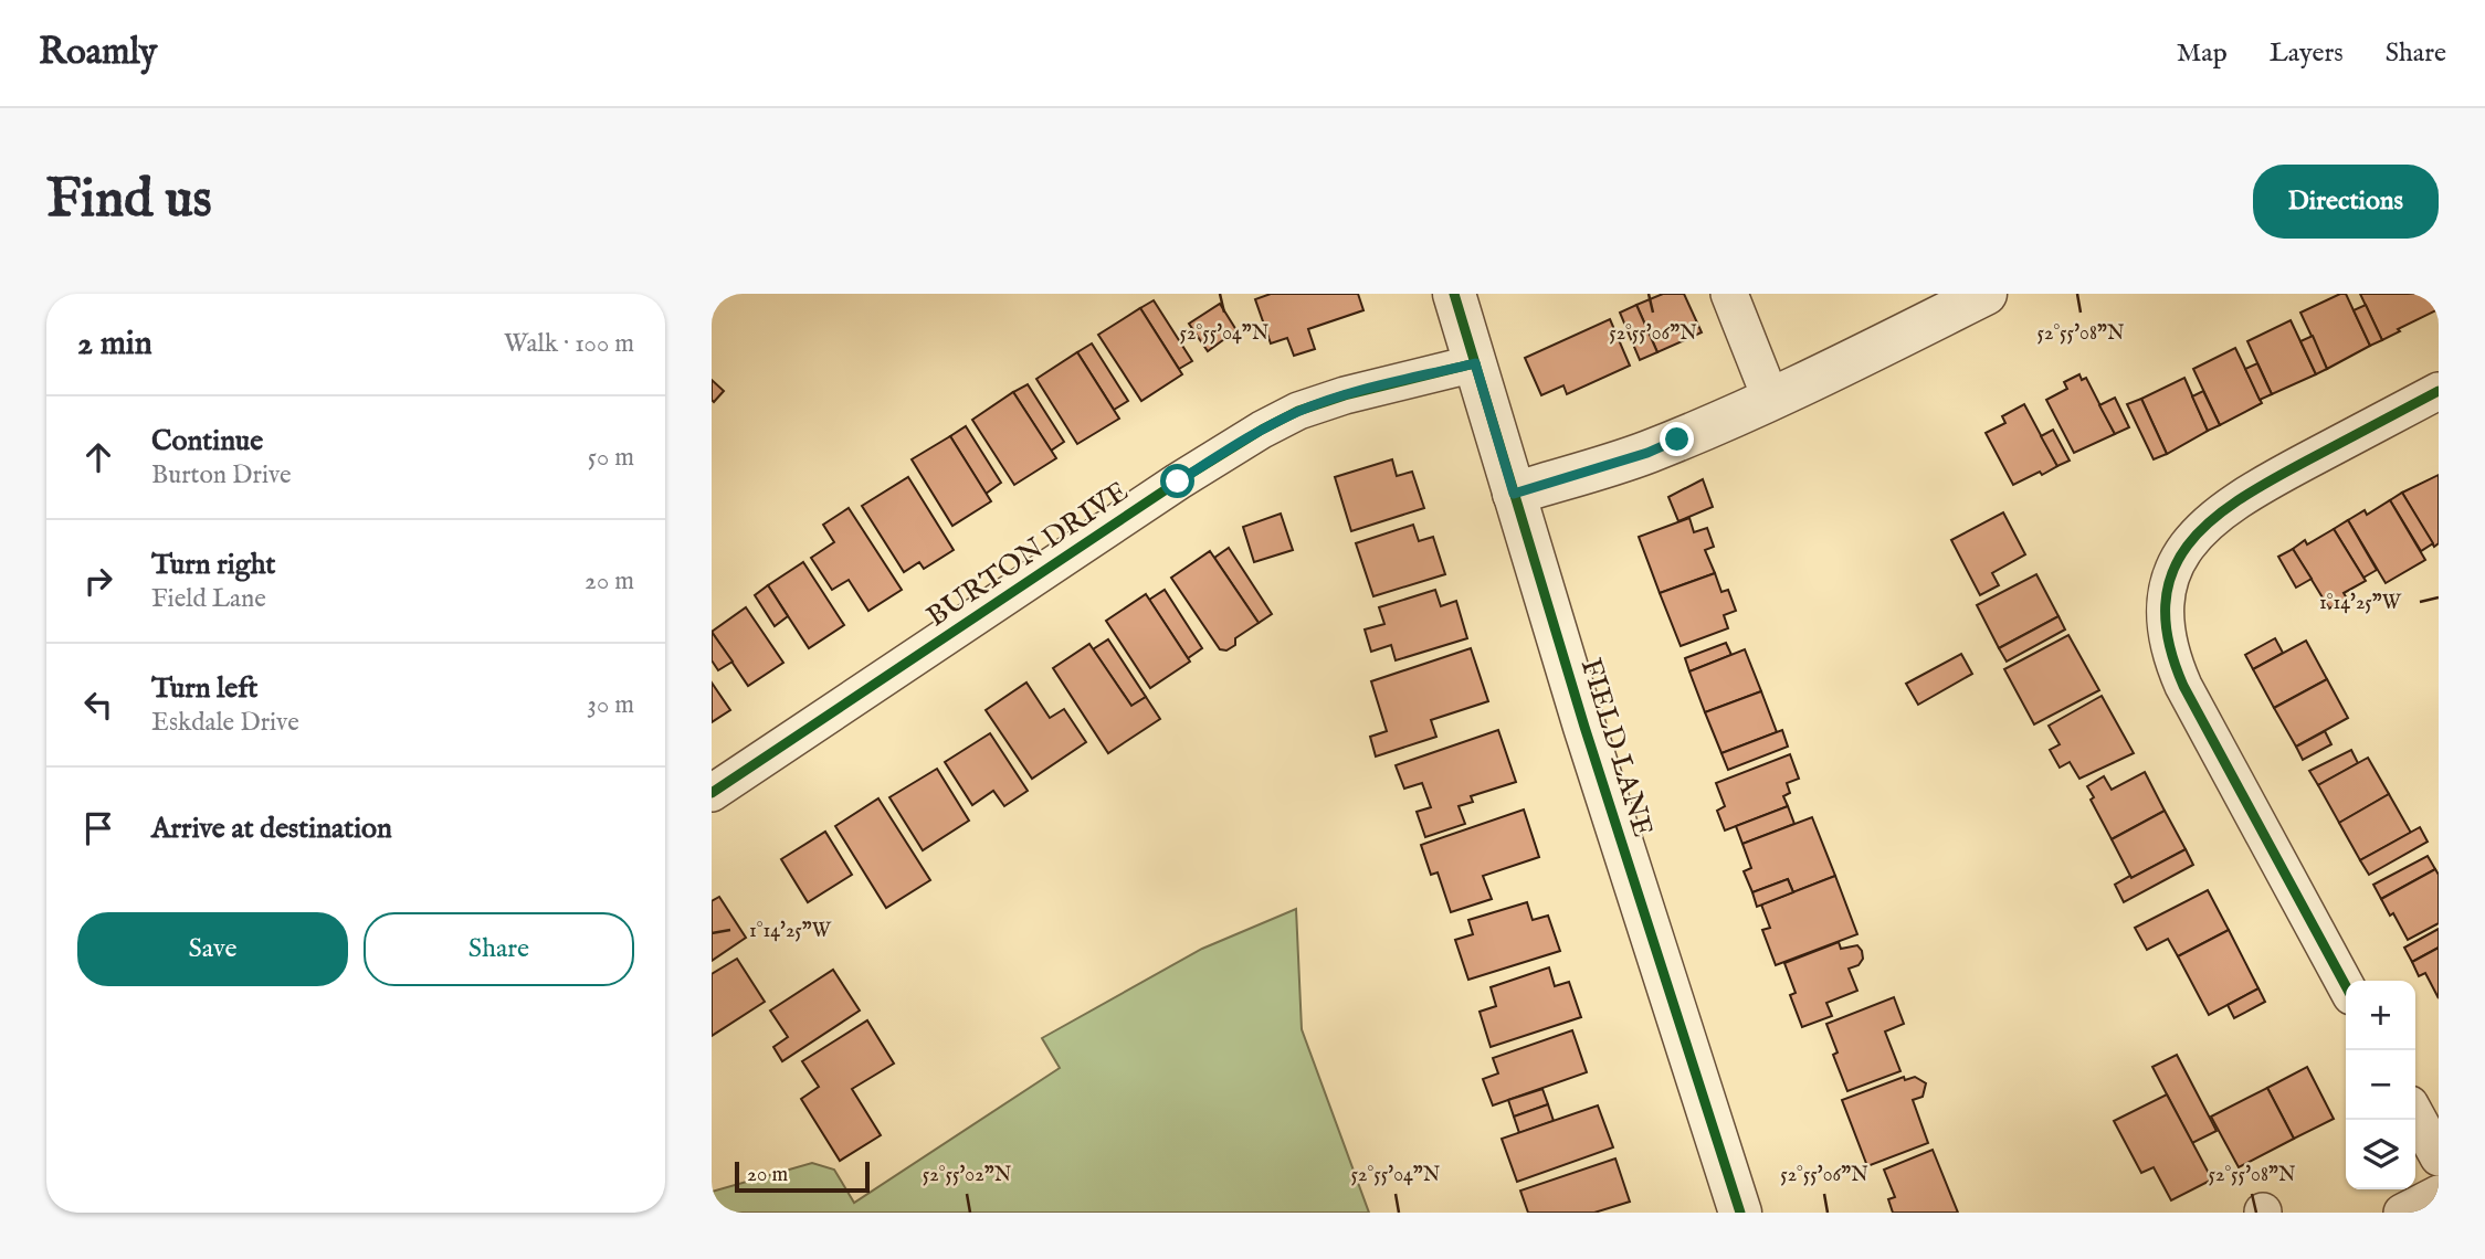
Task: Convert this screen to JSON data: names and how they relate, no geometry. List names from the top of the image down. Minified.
{"streets":{"street":["BURTON DRIVE","FIELD LANE"]},"crossings":[["BURTON DRIVE","FIELD LANE"]],"scale_bar":"20 m","page":{"header":"Roamly","nav":["Map","Layers","Share"],"buttons":["Directions",["Save","Share"]],"title":"Find us","heading":["2 min","Walk · 100 m"],"list":[["Continue","Burton Drive","50 m"],["Turn right","Field Lane","20 m"],["Turn left","Eskdale Drive","30 m"],"Arrive at destination"],"map_buttons":["+","−"],"scale":"20 m"},"coordinates":["52°55'04\"N","52°55'06\"N","52°55'08\"N","1°14'25\"W","52°55'02\"N"]}
